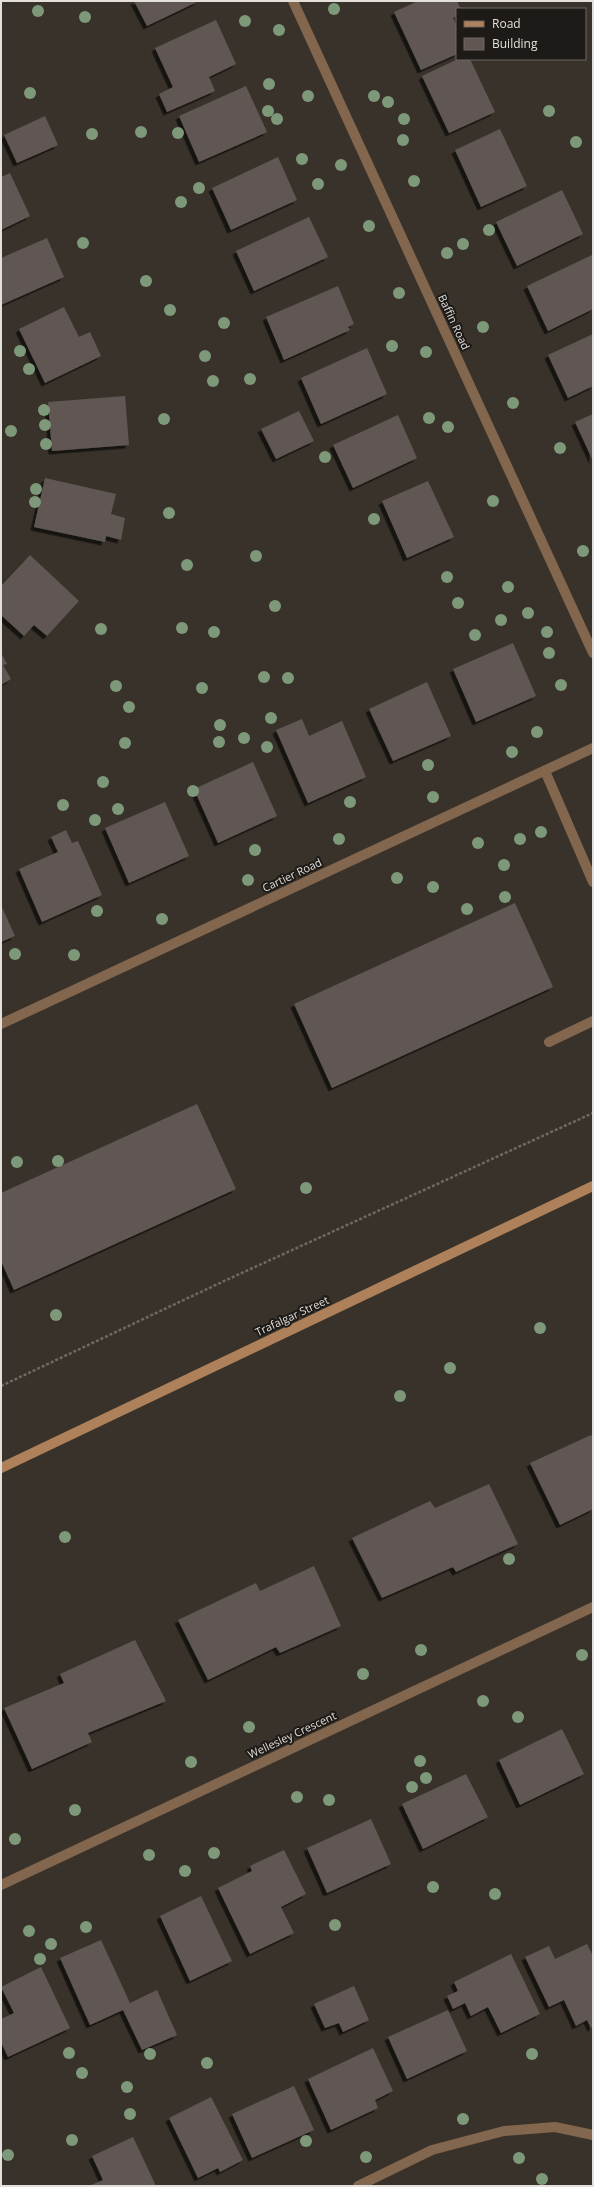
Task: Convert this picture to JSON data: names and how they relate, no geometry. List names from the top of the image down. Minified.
{"streets":{"main road":["Trafalgar Street"],"street":["Baffin Road","Cartier Road","Wellesley Crescent"]},"legend":["Road","Building"]}
